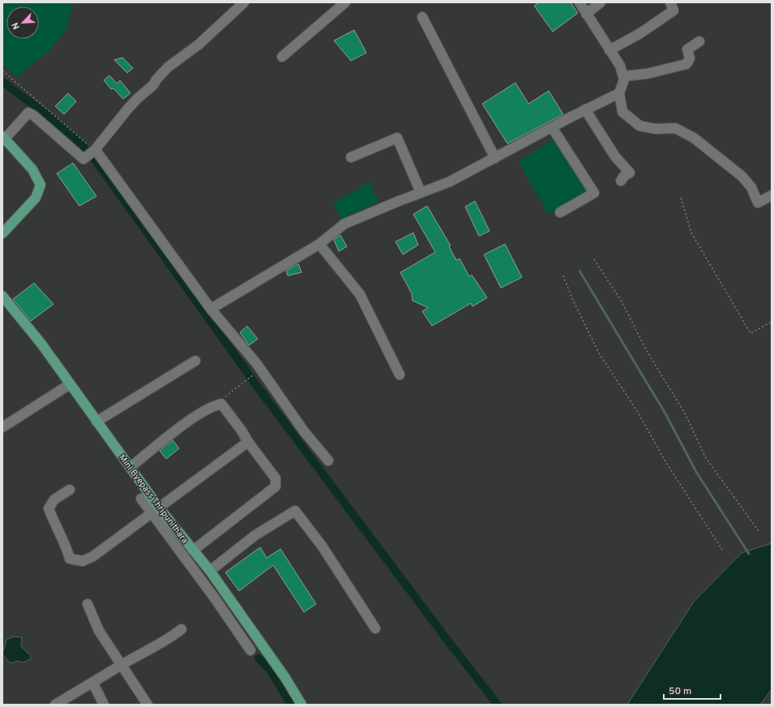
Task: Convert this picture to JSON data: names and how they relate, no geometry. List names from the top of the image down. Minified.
{"streets":{"main road":["Mini Byepass Thripunithara"]},"scale_bar":"50 m","north":"bottom left"}
